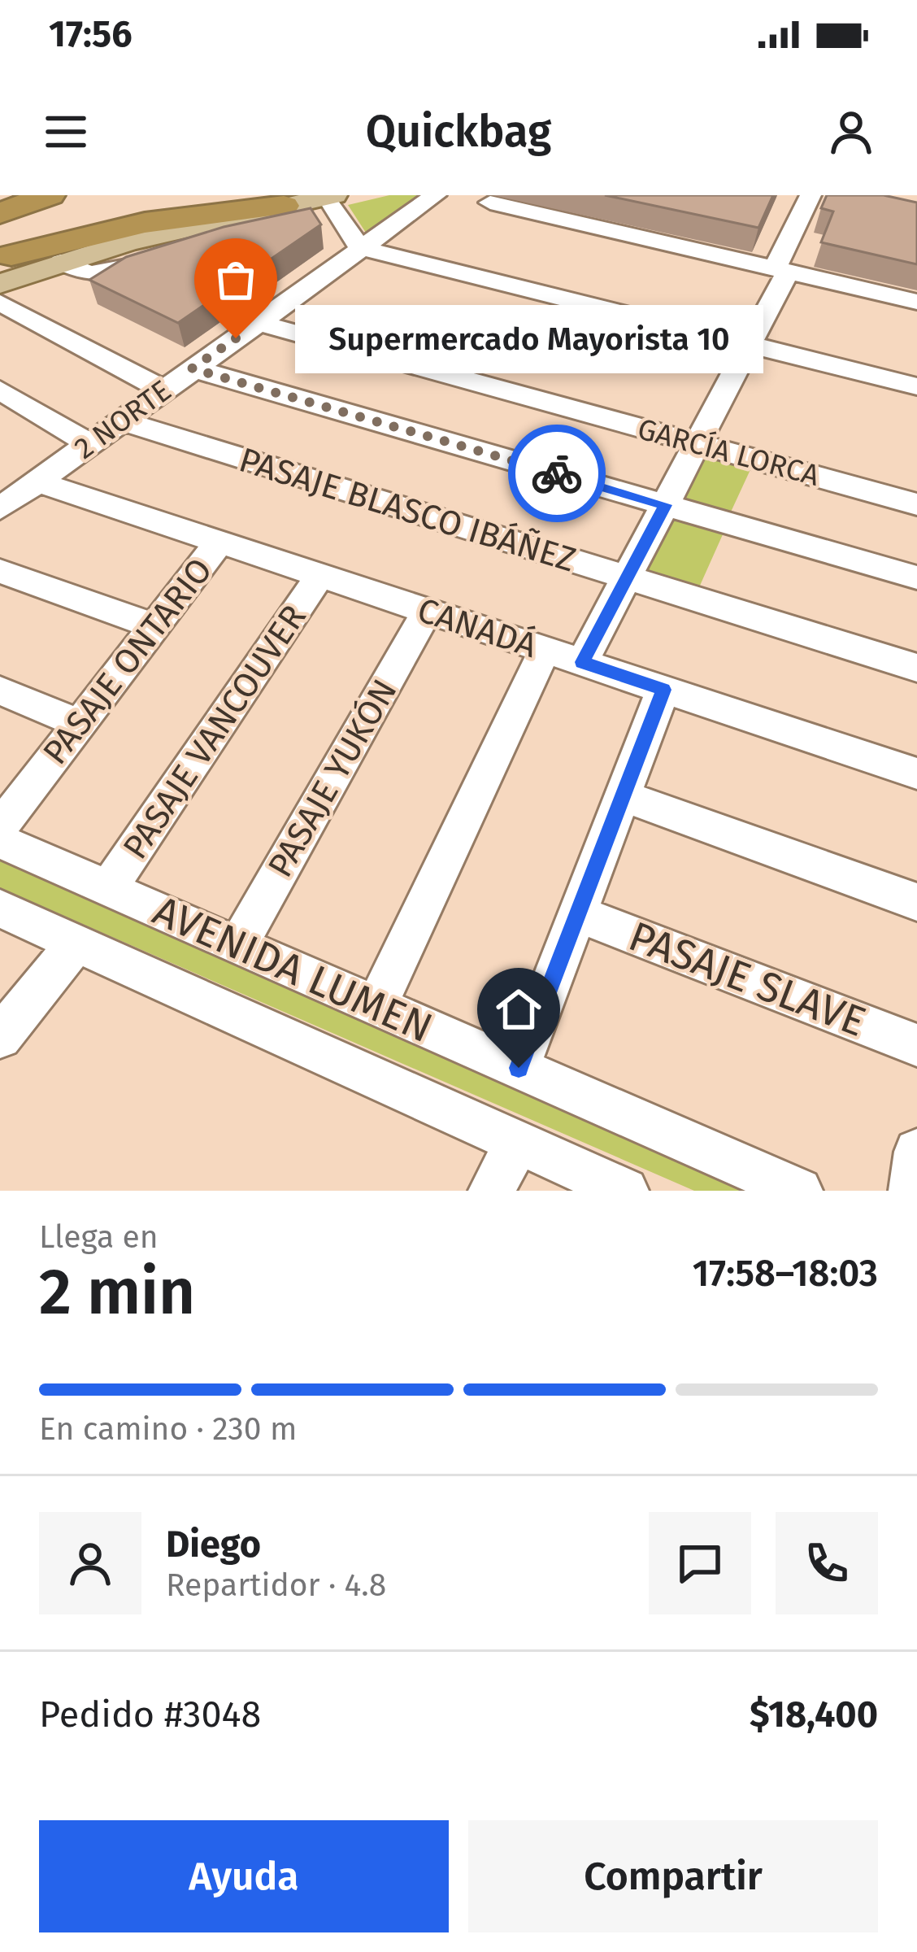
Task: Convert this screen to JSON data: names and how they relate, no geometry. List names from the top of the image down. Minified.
{"streets":{"street":["2 NORTE","GARCÍA LORCA","PASAJE BLASCO IBÁÑEZ","CANADÁ","PASAJE ONTARIO","PASAJE VANCOUVER","PASAJE YUKÓN","AVENIDA LUMEN","PASAJE SLAVE"]},"crossings":[["2 NORTE","GARCÍA LORCA"],["2 NORTE","PASAJE BLASCO IBÁÑEZ"],["2 NORTE","CANADÁ"],["CANADÁ","PASAJE ONTARIO"],["CANADÁ","PASAJE VANCOUVER"],["CANADÁ","PASAJE YUKÓN"],["PASAJE VANCOUVER","AVENIDA LUMEN"],["PASAJE YUKÓN","AVENIDA LUMEN"]],"places":["Supermercado Mayorista 10"],"page":{"status":"17:56","header":"Quickbag","bubble":"Supermercado Mayorista 10","heading":["2 min","Llega en","17:58–18:03"],"panel":["Diego","Repartidor · 4.8","Pedido #3048","$18,400"],"bar":"En camino · 230 m","buttons":["Ayuda","Compartir"]}}
